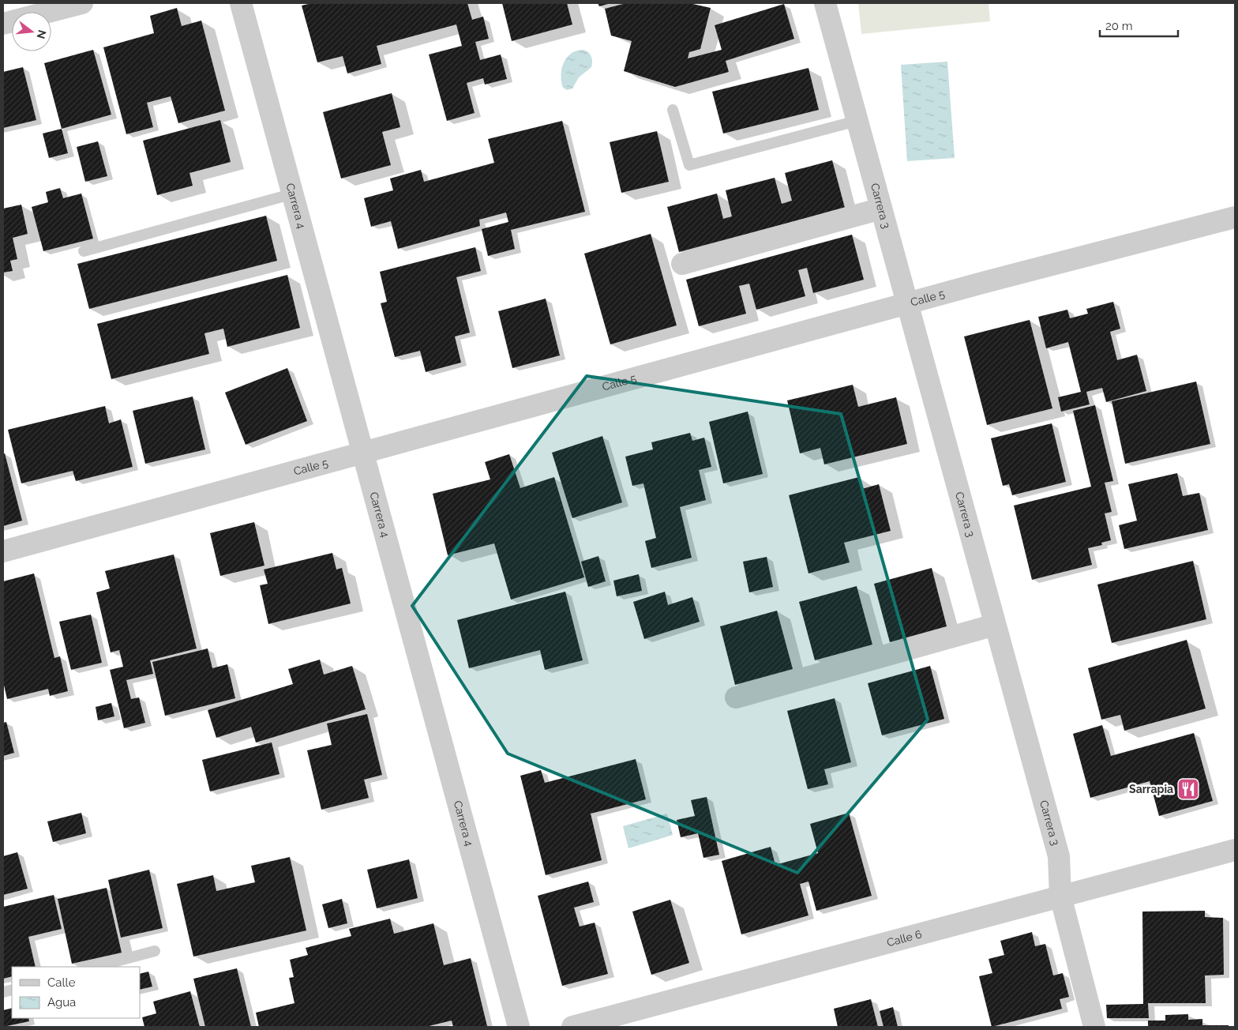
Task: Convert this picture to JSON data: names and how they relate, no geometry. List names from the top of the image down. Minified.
{"streets":{"street":["Carrera 3","Carrera 4","Calle 5","Calle 6"]},"crossings":[["Carrera 3","Calle 5"],["Carrera 3","Calle 6"],["Carrera 4","Calle 5"]],"places":{"restaurant":["Sarrapia"]},"legend":["Calle","Agua"],"scale_bar":"20 m","north":"right"}
